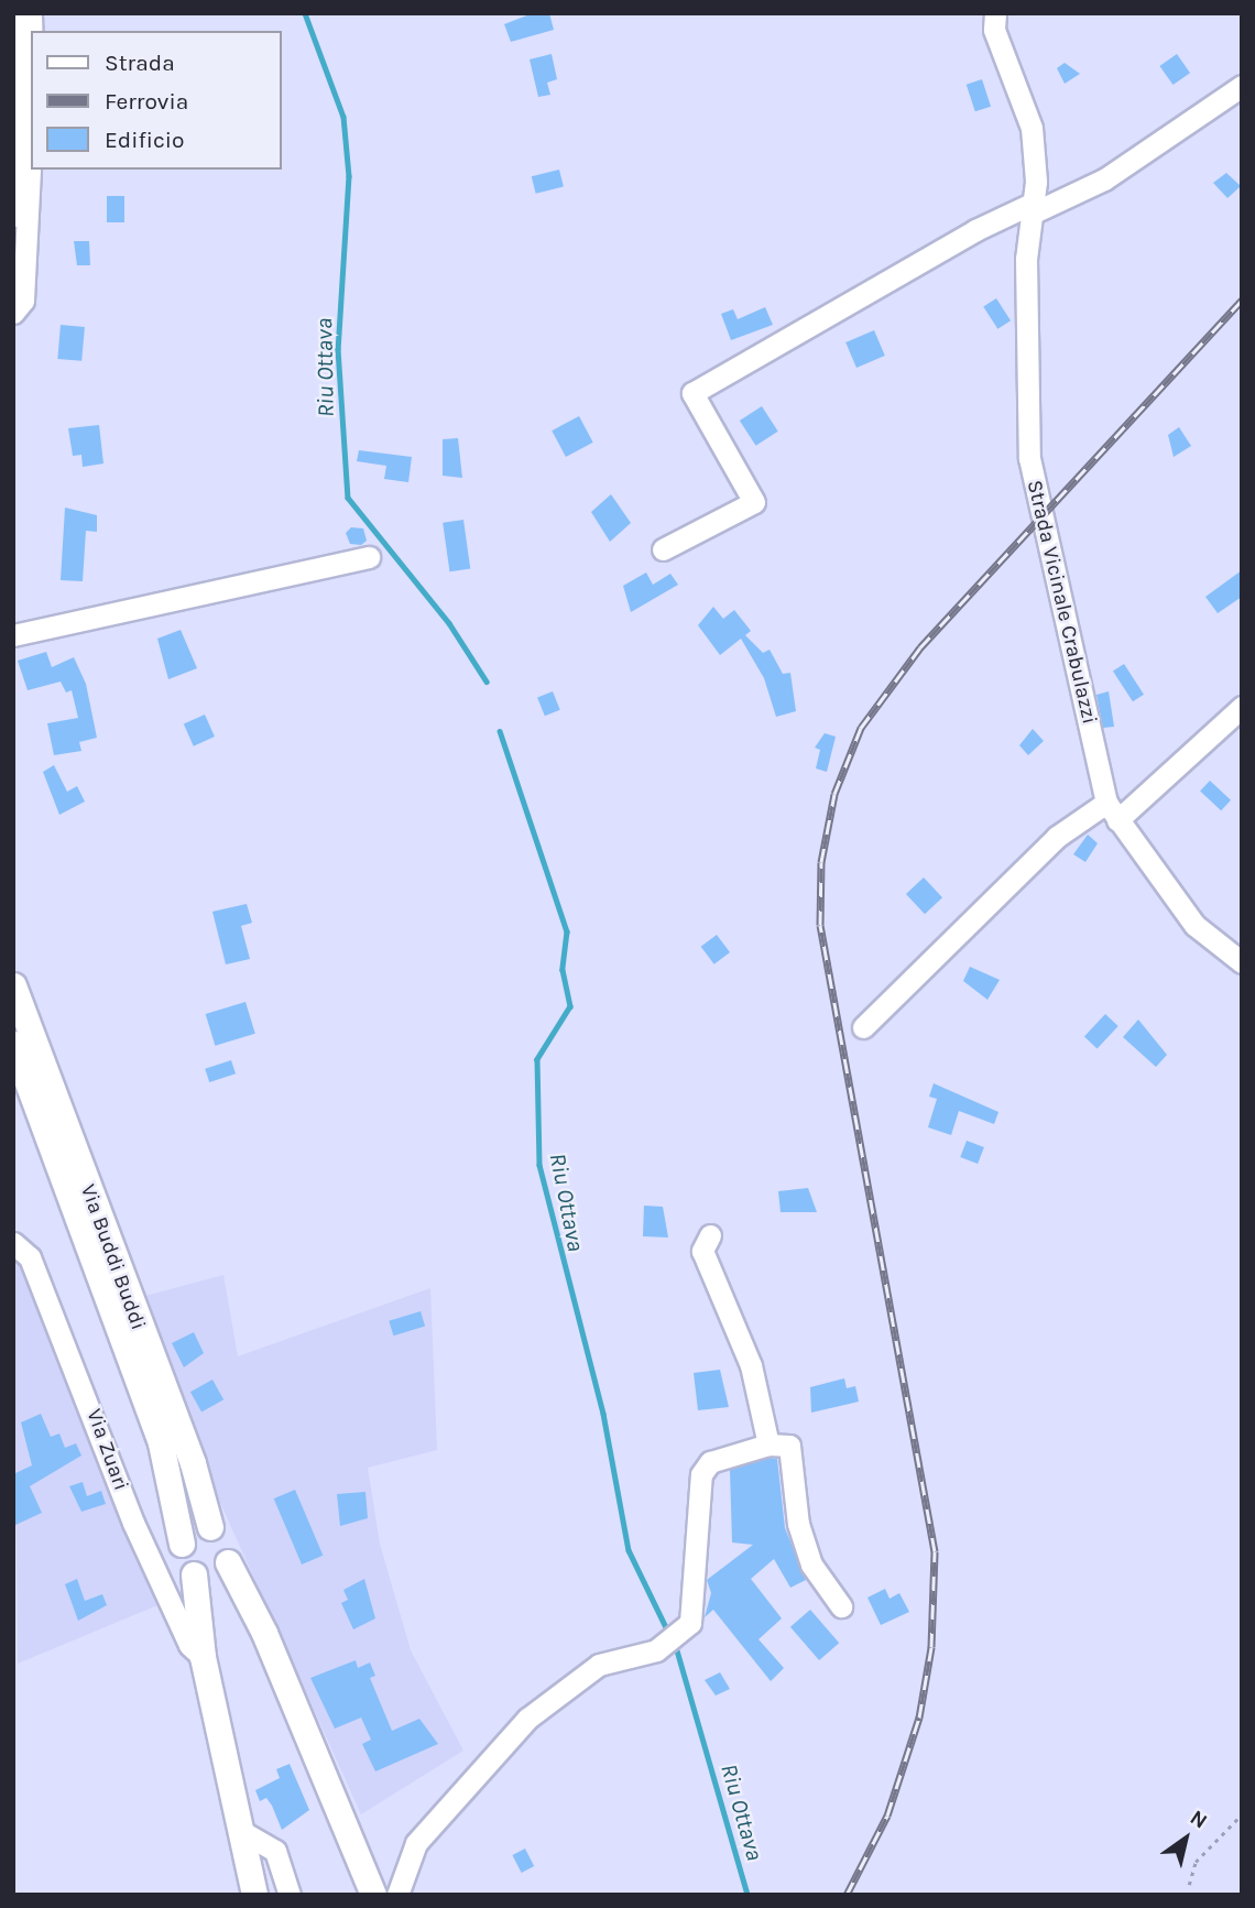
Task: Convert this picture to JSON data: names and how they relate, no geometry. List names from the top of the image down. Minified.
{"streets":{"main road":["Via Buddi Buddi"],"street":["Strada Vicinale Crabulazzi","Via Zuari"]},"water":["Riu Ottava"],"legend":["Strada","Ferrovia","Edificio"],"north":"top right"}
